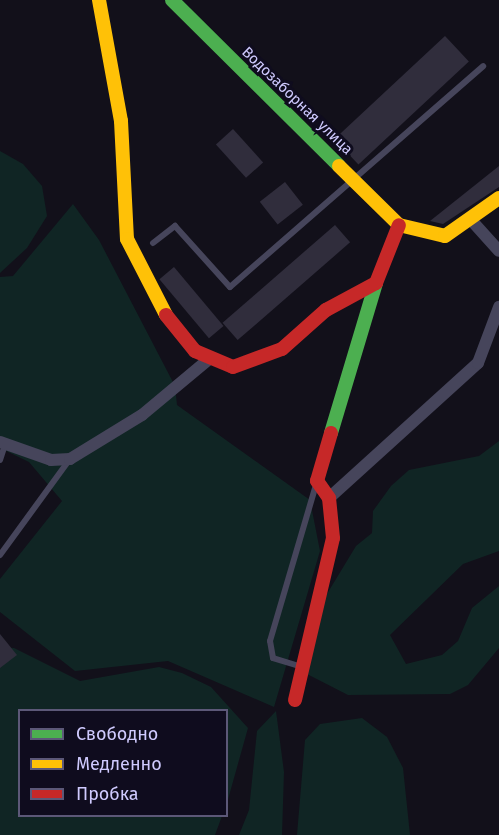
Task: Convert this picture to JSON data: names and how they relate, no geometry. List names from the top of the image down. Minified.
{"streets":{"street":["Водозаборная улица"]},"legend":["Свободно","Медленно","Пробка"]}
